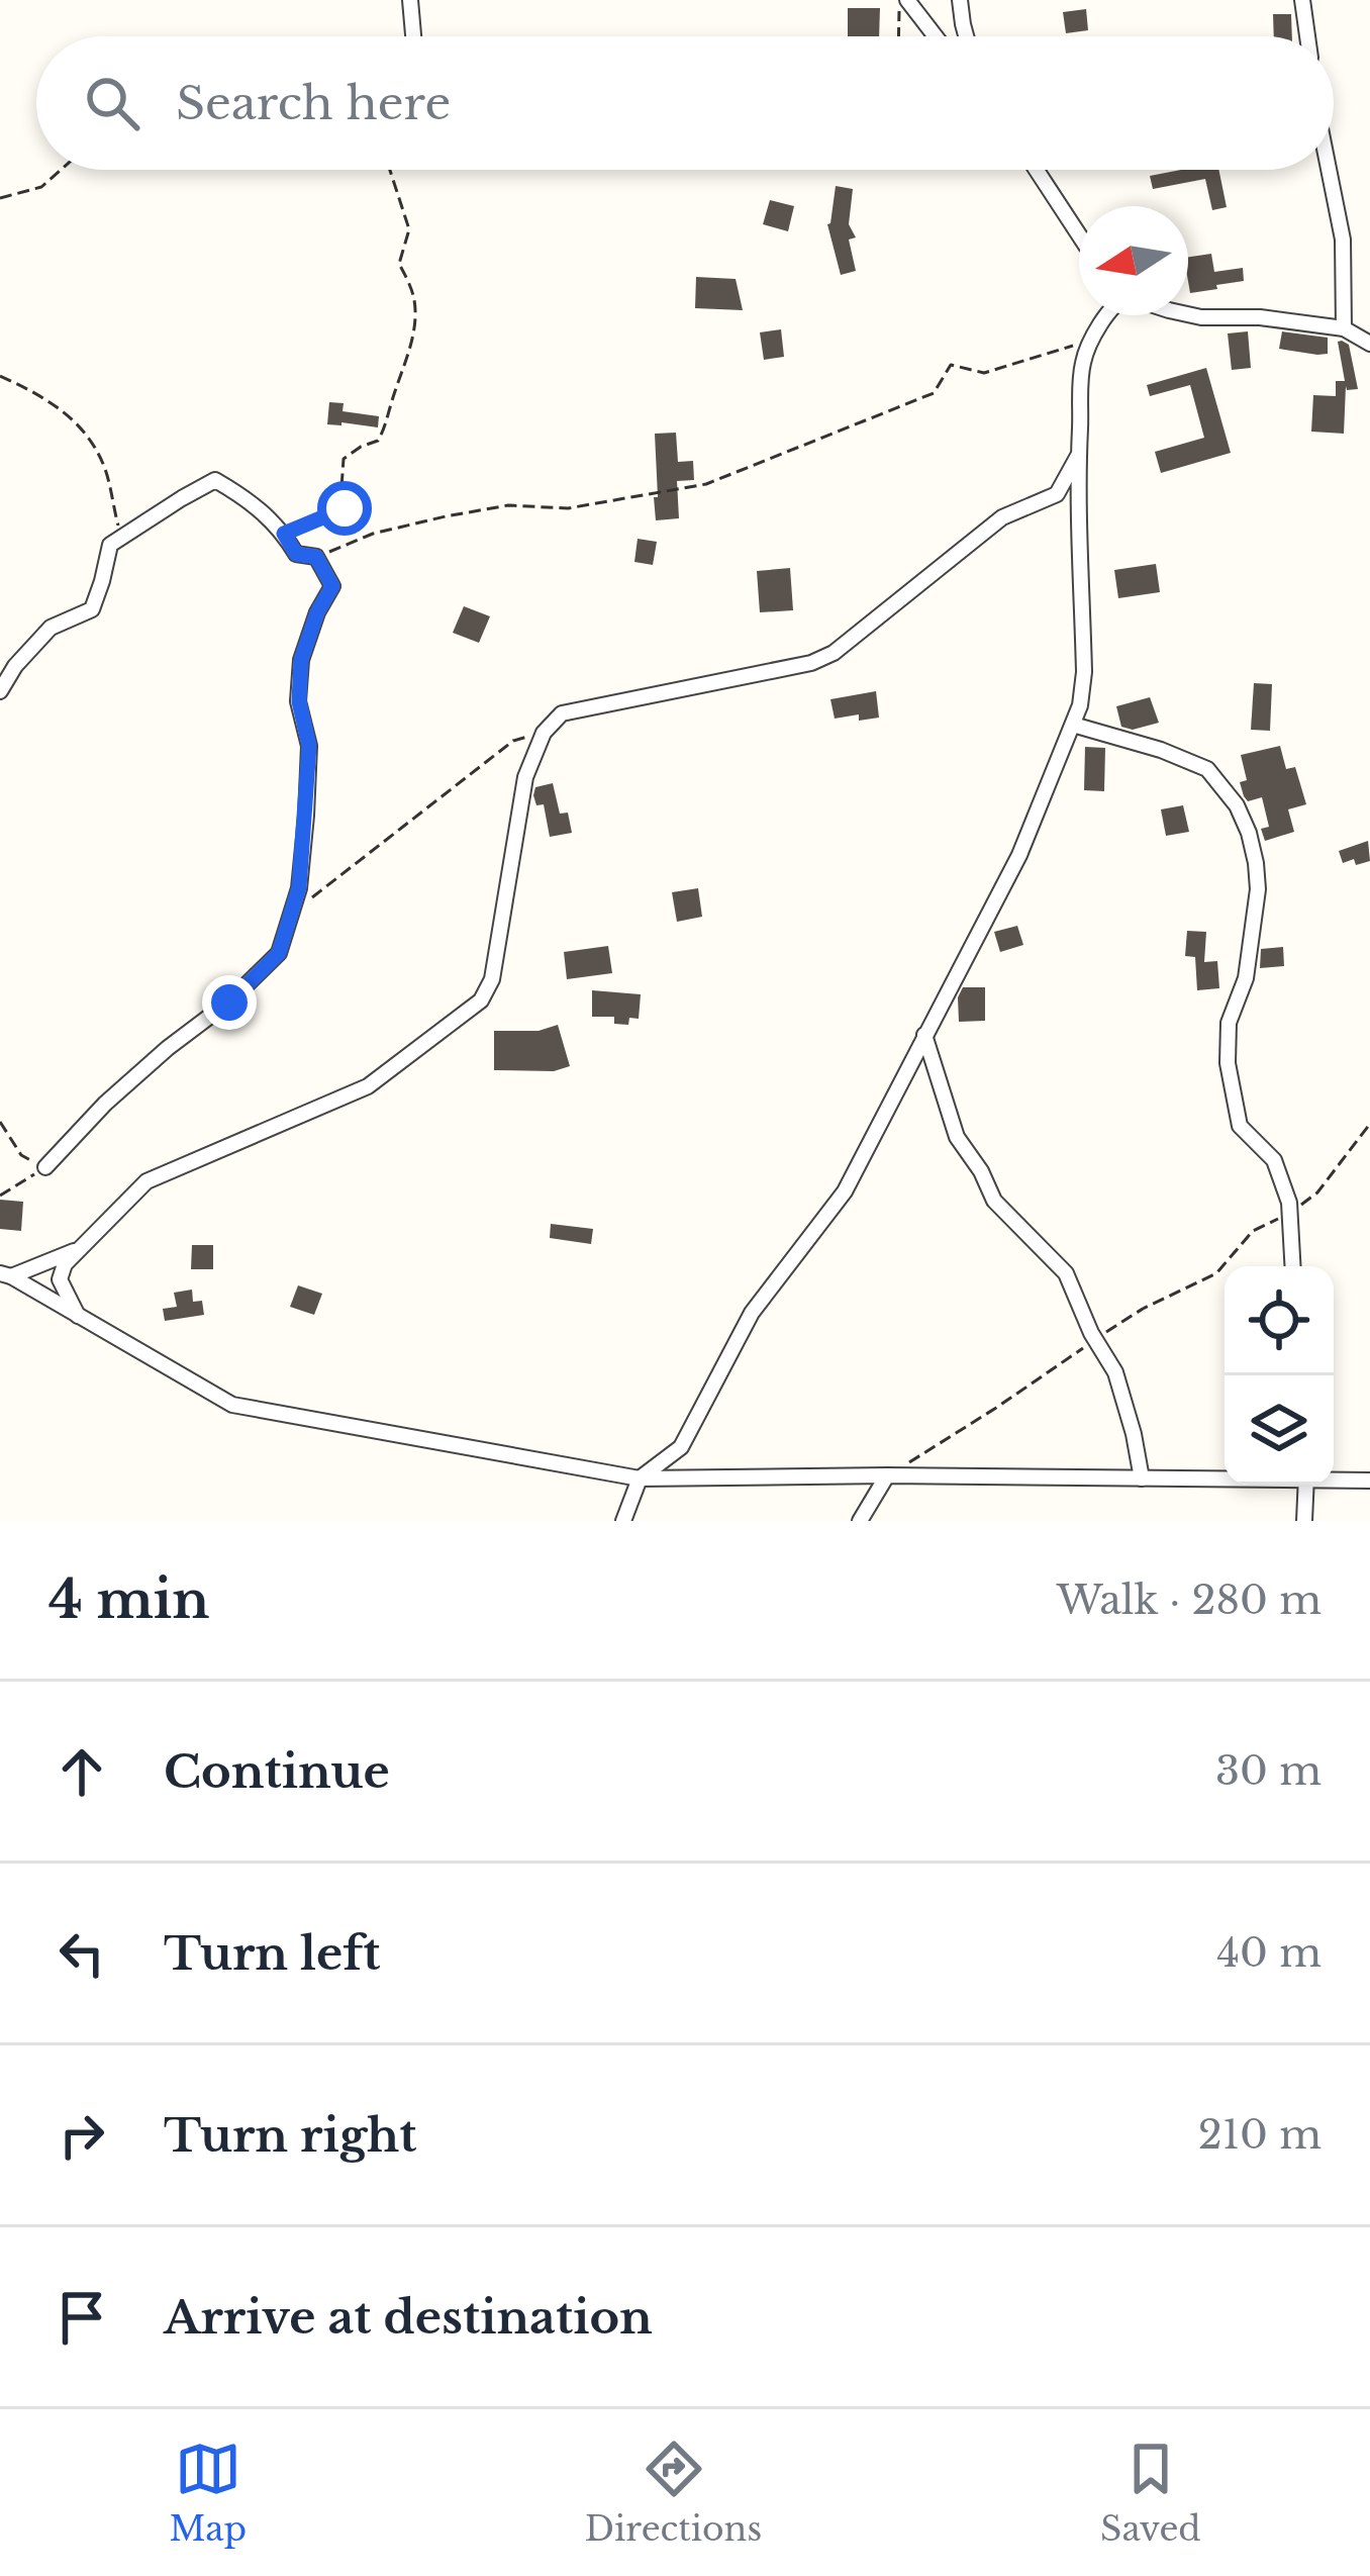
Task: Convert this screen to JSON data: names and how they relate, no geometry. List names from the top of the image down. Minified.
{"north":"left","page":{"search":"Search here","heading":["4 min","Walk · 280 m"],"list":[["Continue","30 m"],["Turn left","40 m"],["Turn right","210 m"],"Arrive at destination"],"nav":["Map","Directions","Saved"]}}
